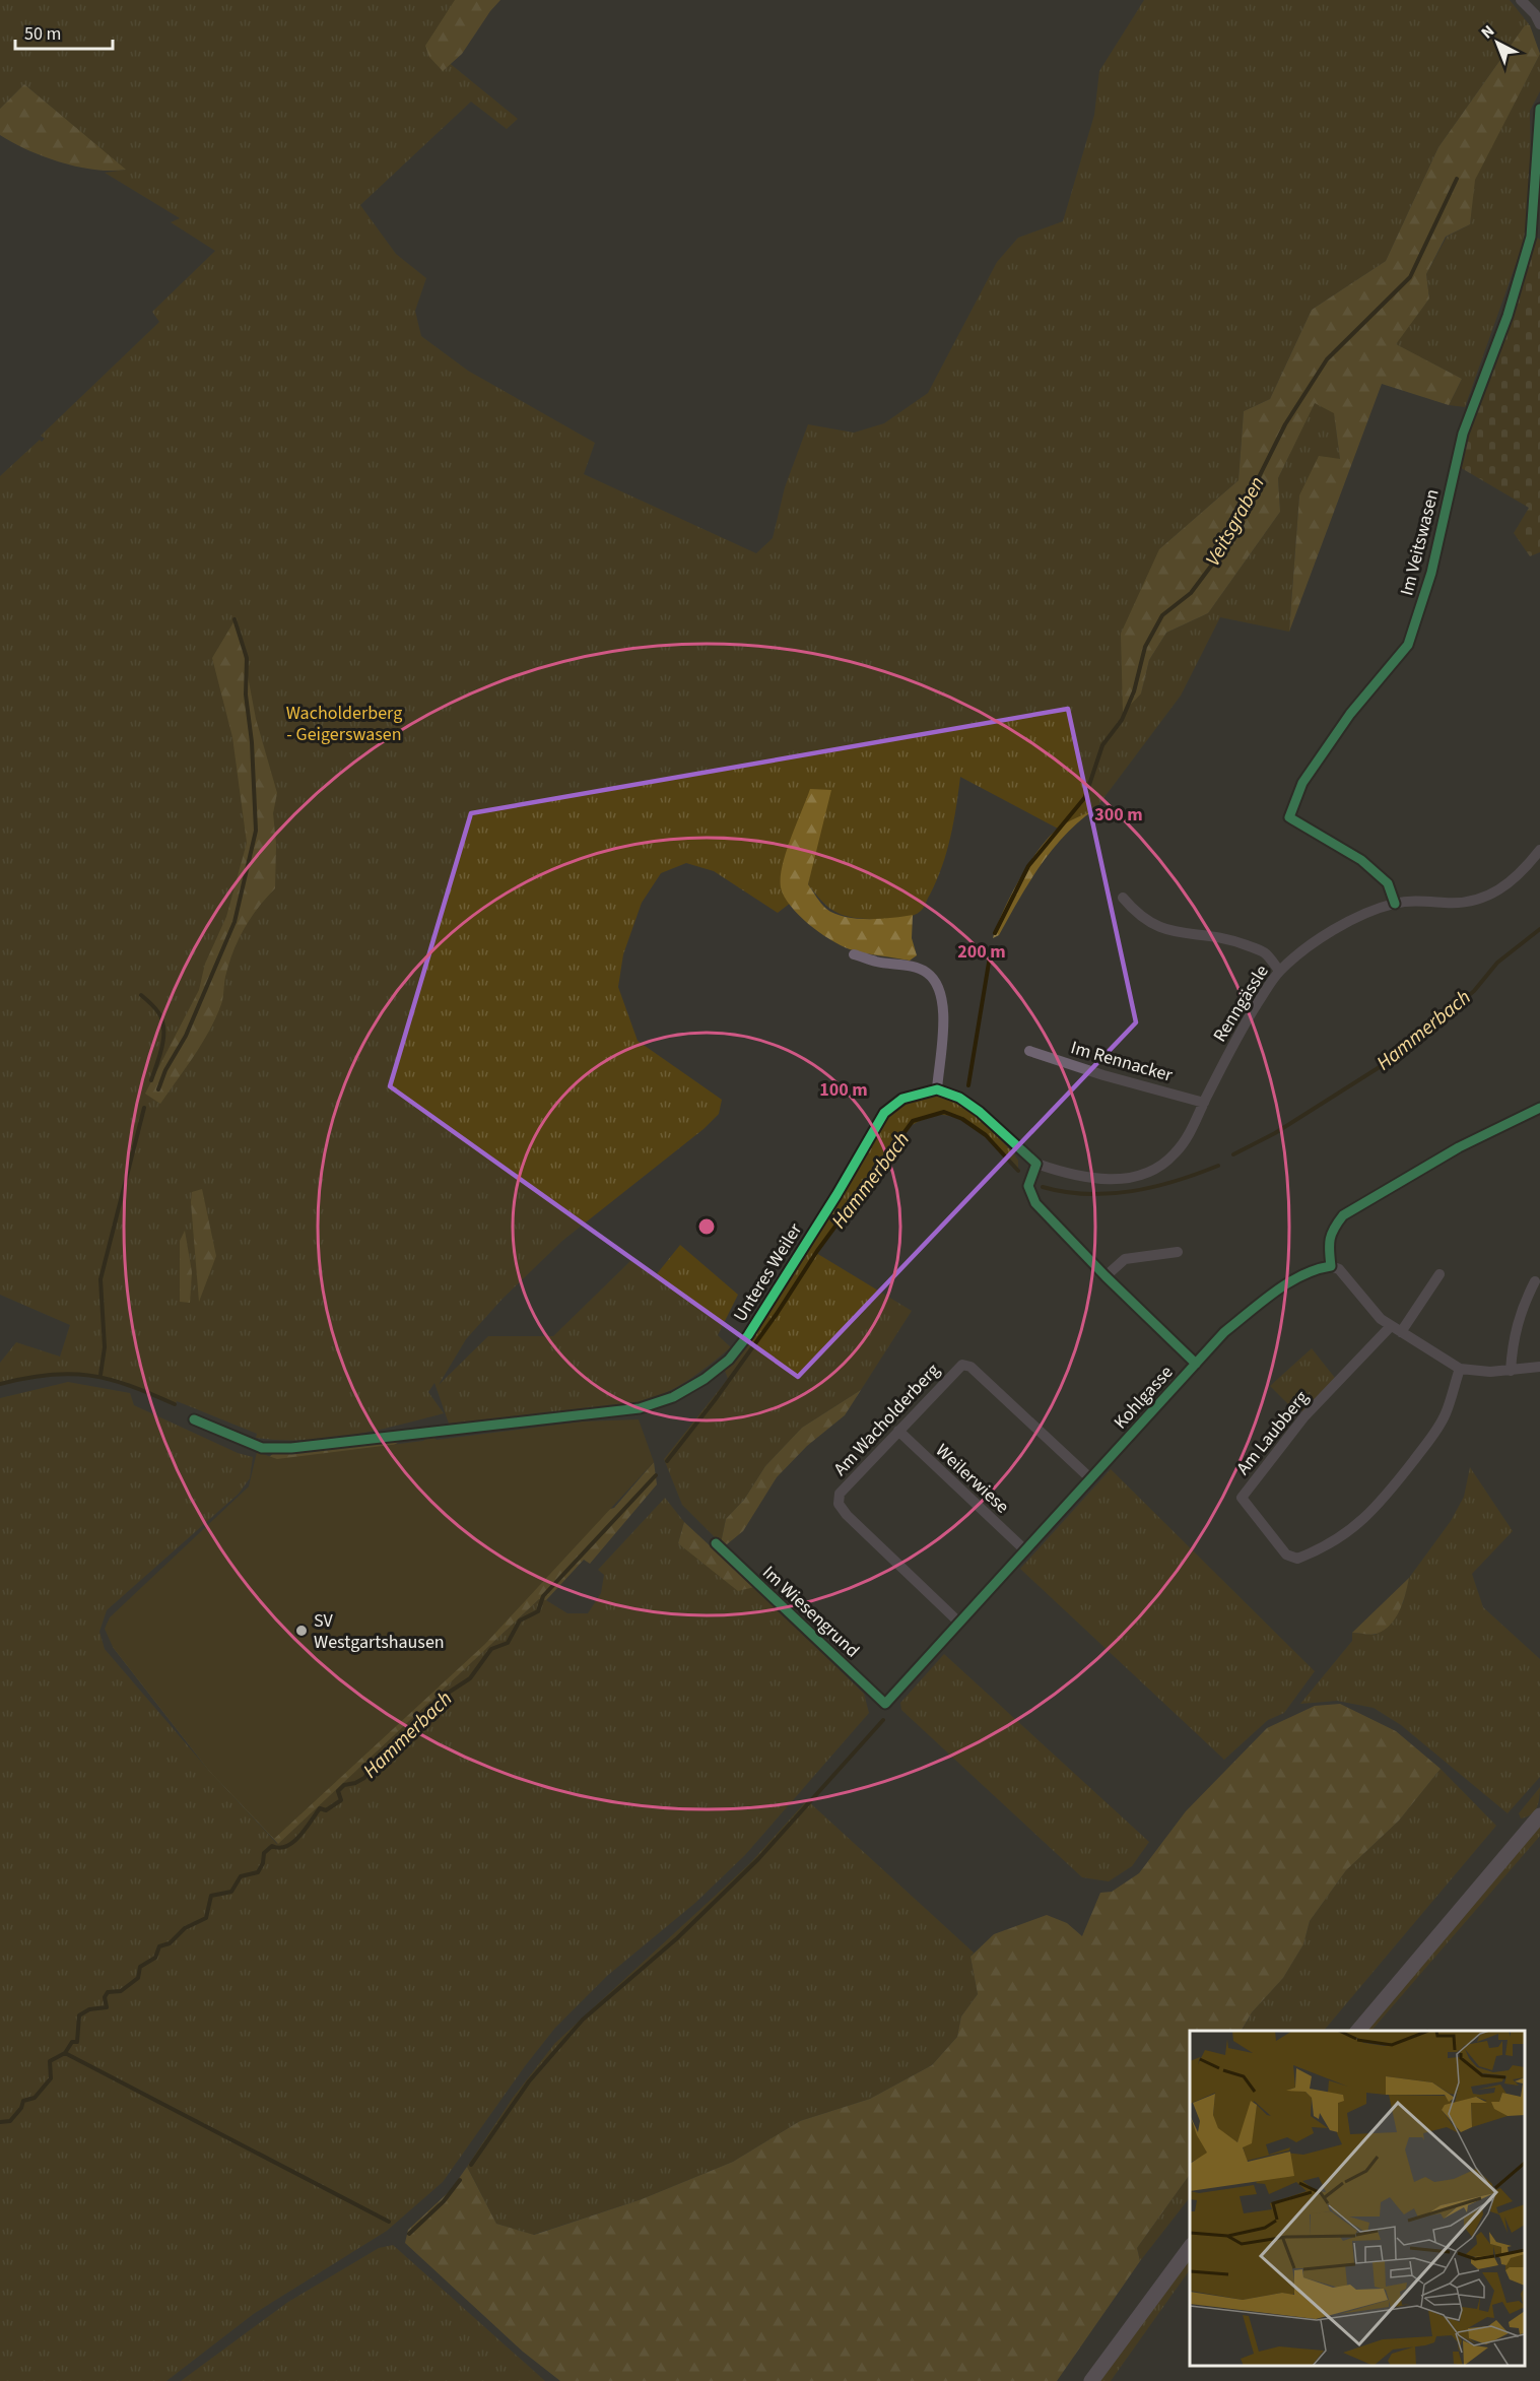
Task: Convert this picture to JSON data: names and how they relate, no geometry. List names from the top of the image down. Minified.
{"streets":{"street":["Im Veitswasen","Renngässle","Im Rennacker","Unteres Weiler","Kohlgasse","Am Wacholderberg","Am Laubberg","Weilerwiese","Im Wiesengrund"]},"crossings":[["Im Veitswasen","Renngässle"],["Renngässle","Im Rennacker"],["Kohlgasse","Am Wacholderberg"],["Kohlgasse","Weilerwiese"],["Kohlgasse","Im Wiesengrund"],["Am Wacholderberg","Weilerwiese"]],"water":["Veitsgraben","Hammerbach"],"parks":["Wacholderberg - Geigerswasen"],"places":["SV Westgartshausen"],"scale_bar":"50 m","north":"top left","rings":["300 m","200 m","100 m"]}
